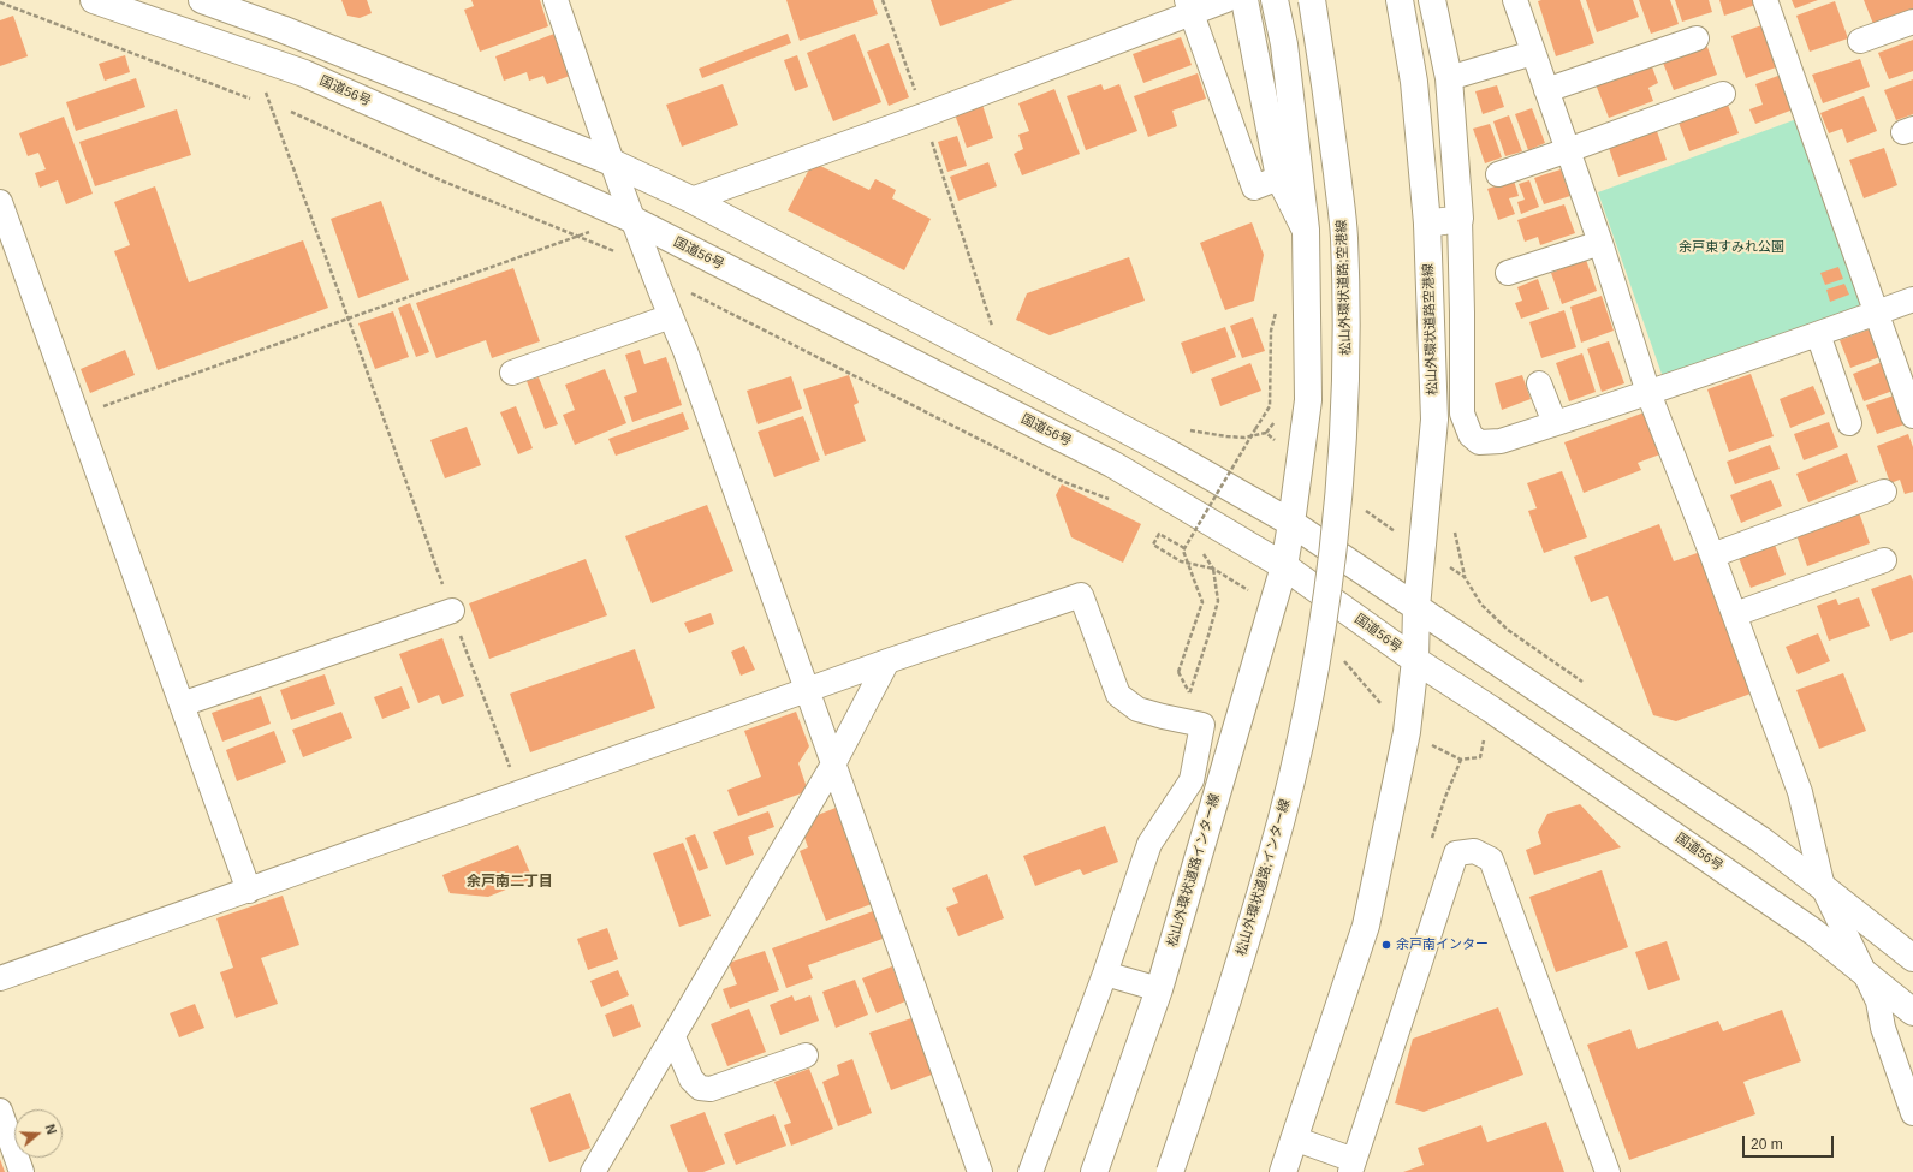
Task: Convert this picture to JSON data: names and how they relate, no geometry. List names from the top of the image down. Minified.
{"streets":{"main road":["国道56号","松山外環状道路;空港線","松山外環状道路空港線","松山外環状道路インター線","松山外環状道路;インター線"]},"crossings":[["国道56号","松山外環状道路空港線"],["国道56号","松山外環状道路インター線"],["松山外環状道路;空港線","松山外環状道路;インター線"]],"districts":["余戸南二丁目"],"parks":["余戸東すみれ公園"],"places":["余戸南インター"],"scale_bar":"20 m","north":"right"}
